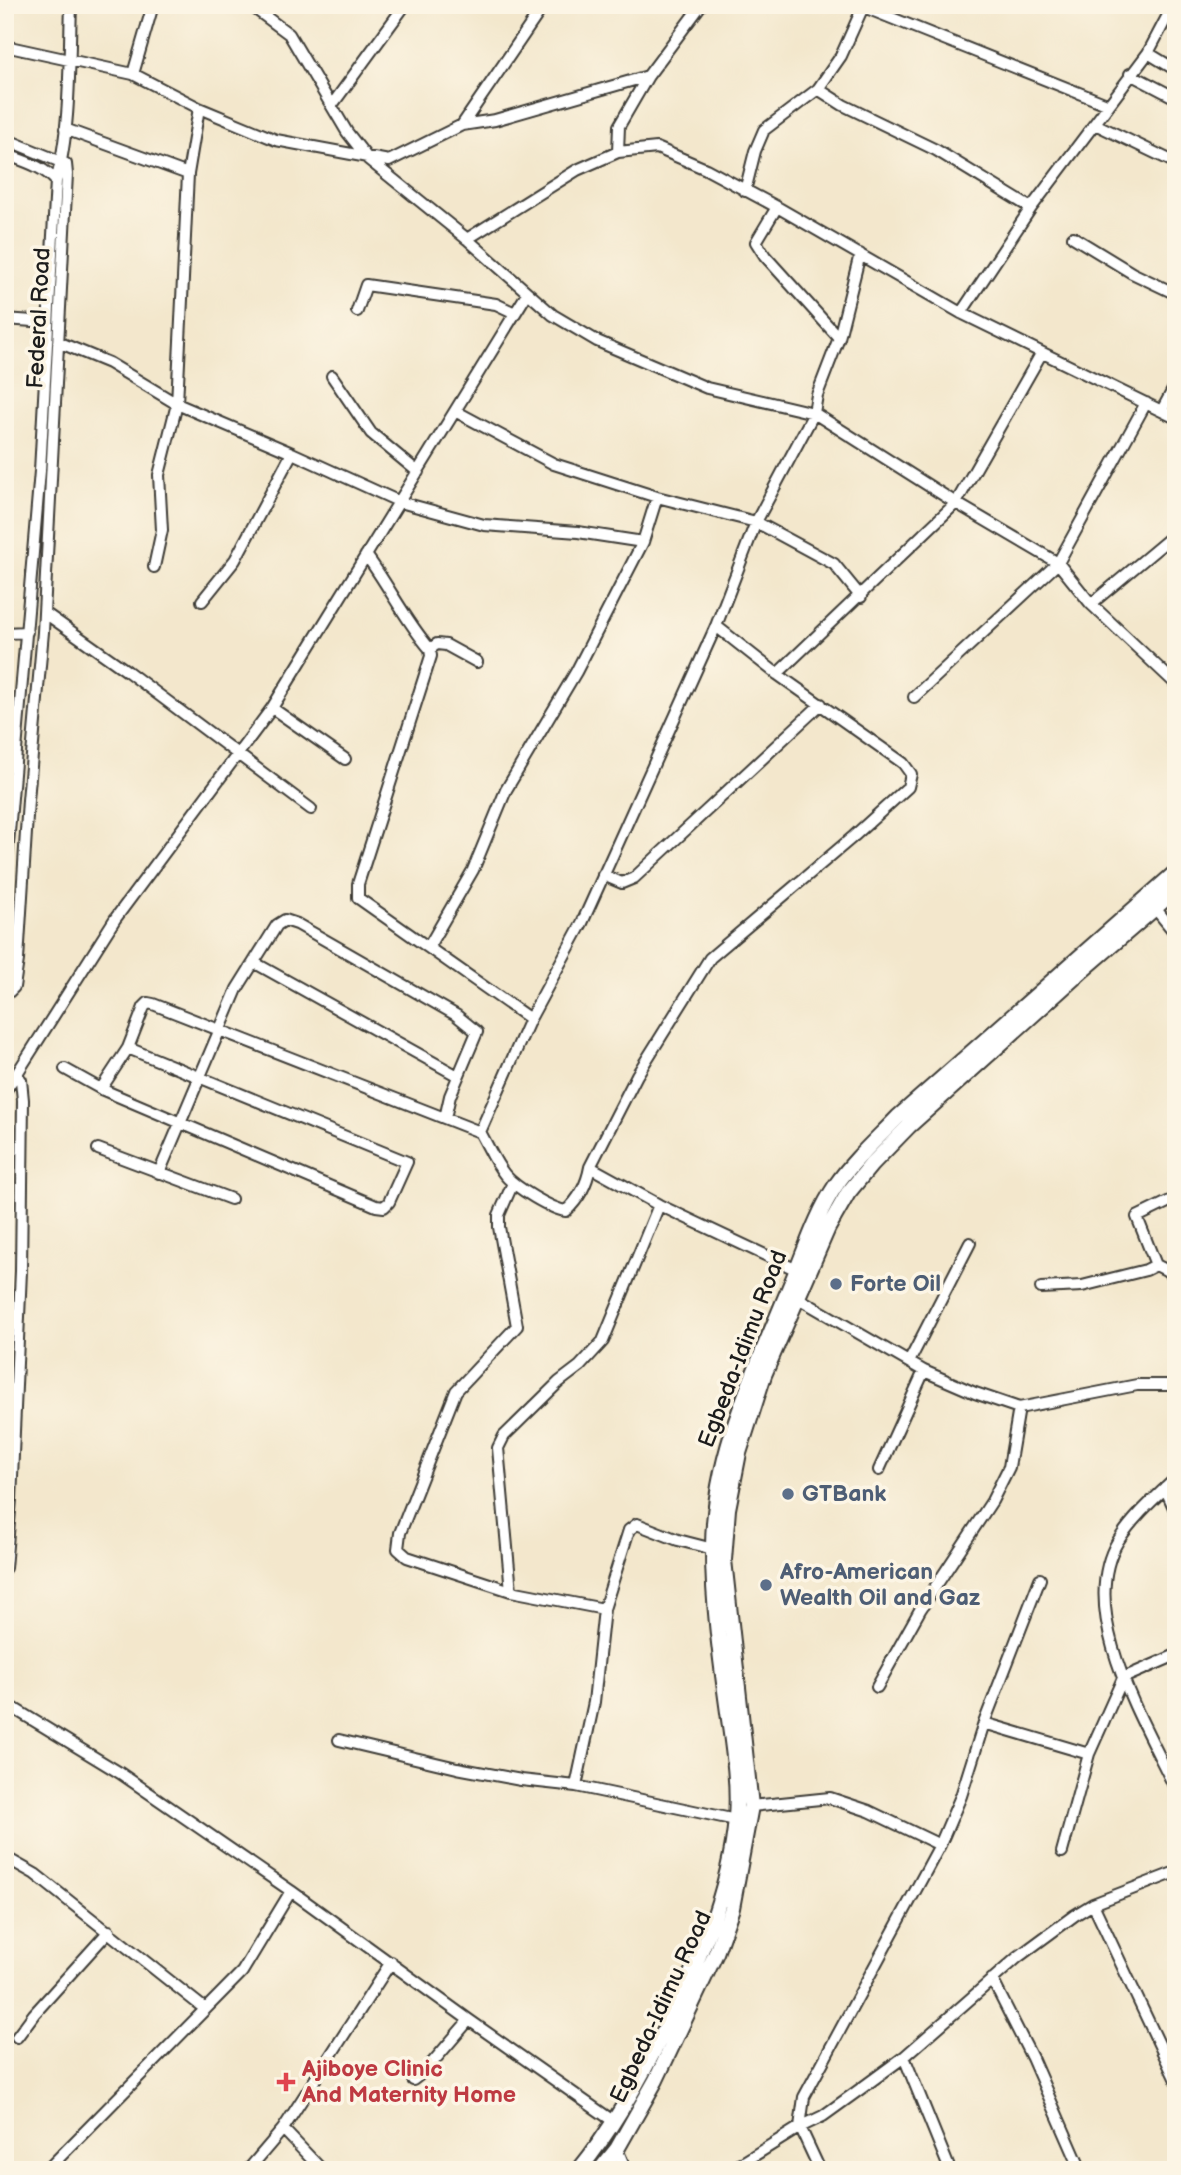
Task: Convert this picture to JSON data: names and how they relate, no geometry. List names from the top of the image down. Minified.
{"streets":{"main road":["Egbeda-Idimu Road"],"street":["Federal Road"]},"places":{"other":["Forte Oil","GTBank","Afro-American Wealth Oil and Gaz"],"health":["Ajiboye Clinic And Maternity Home"]}}
